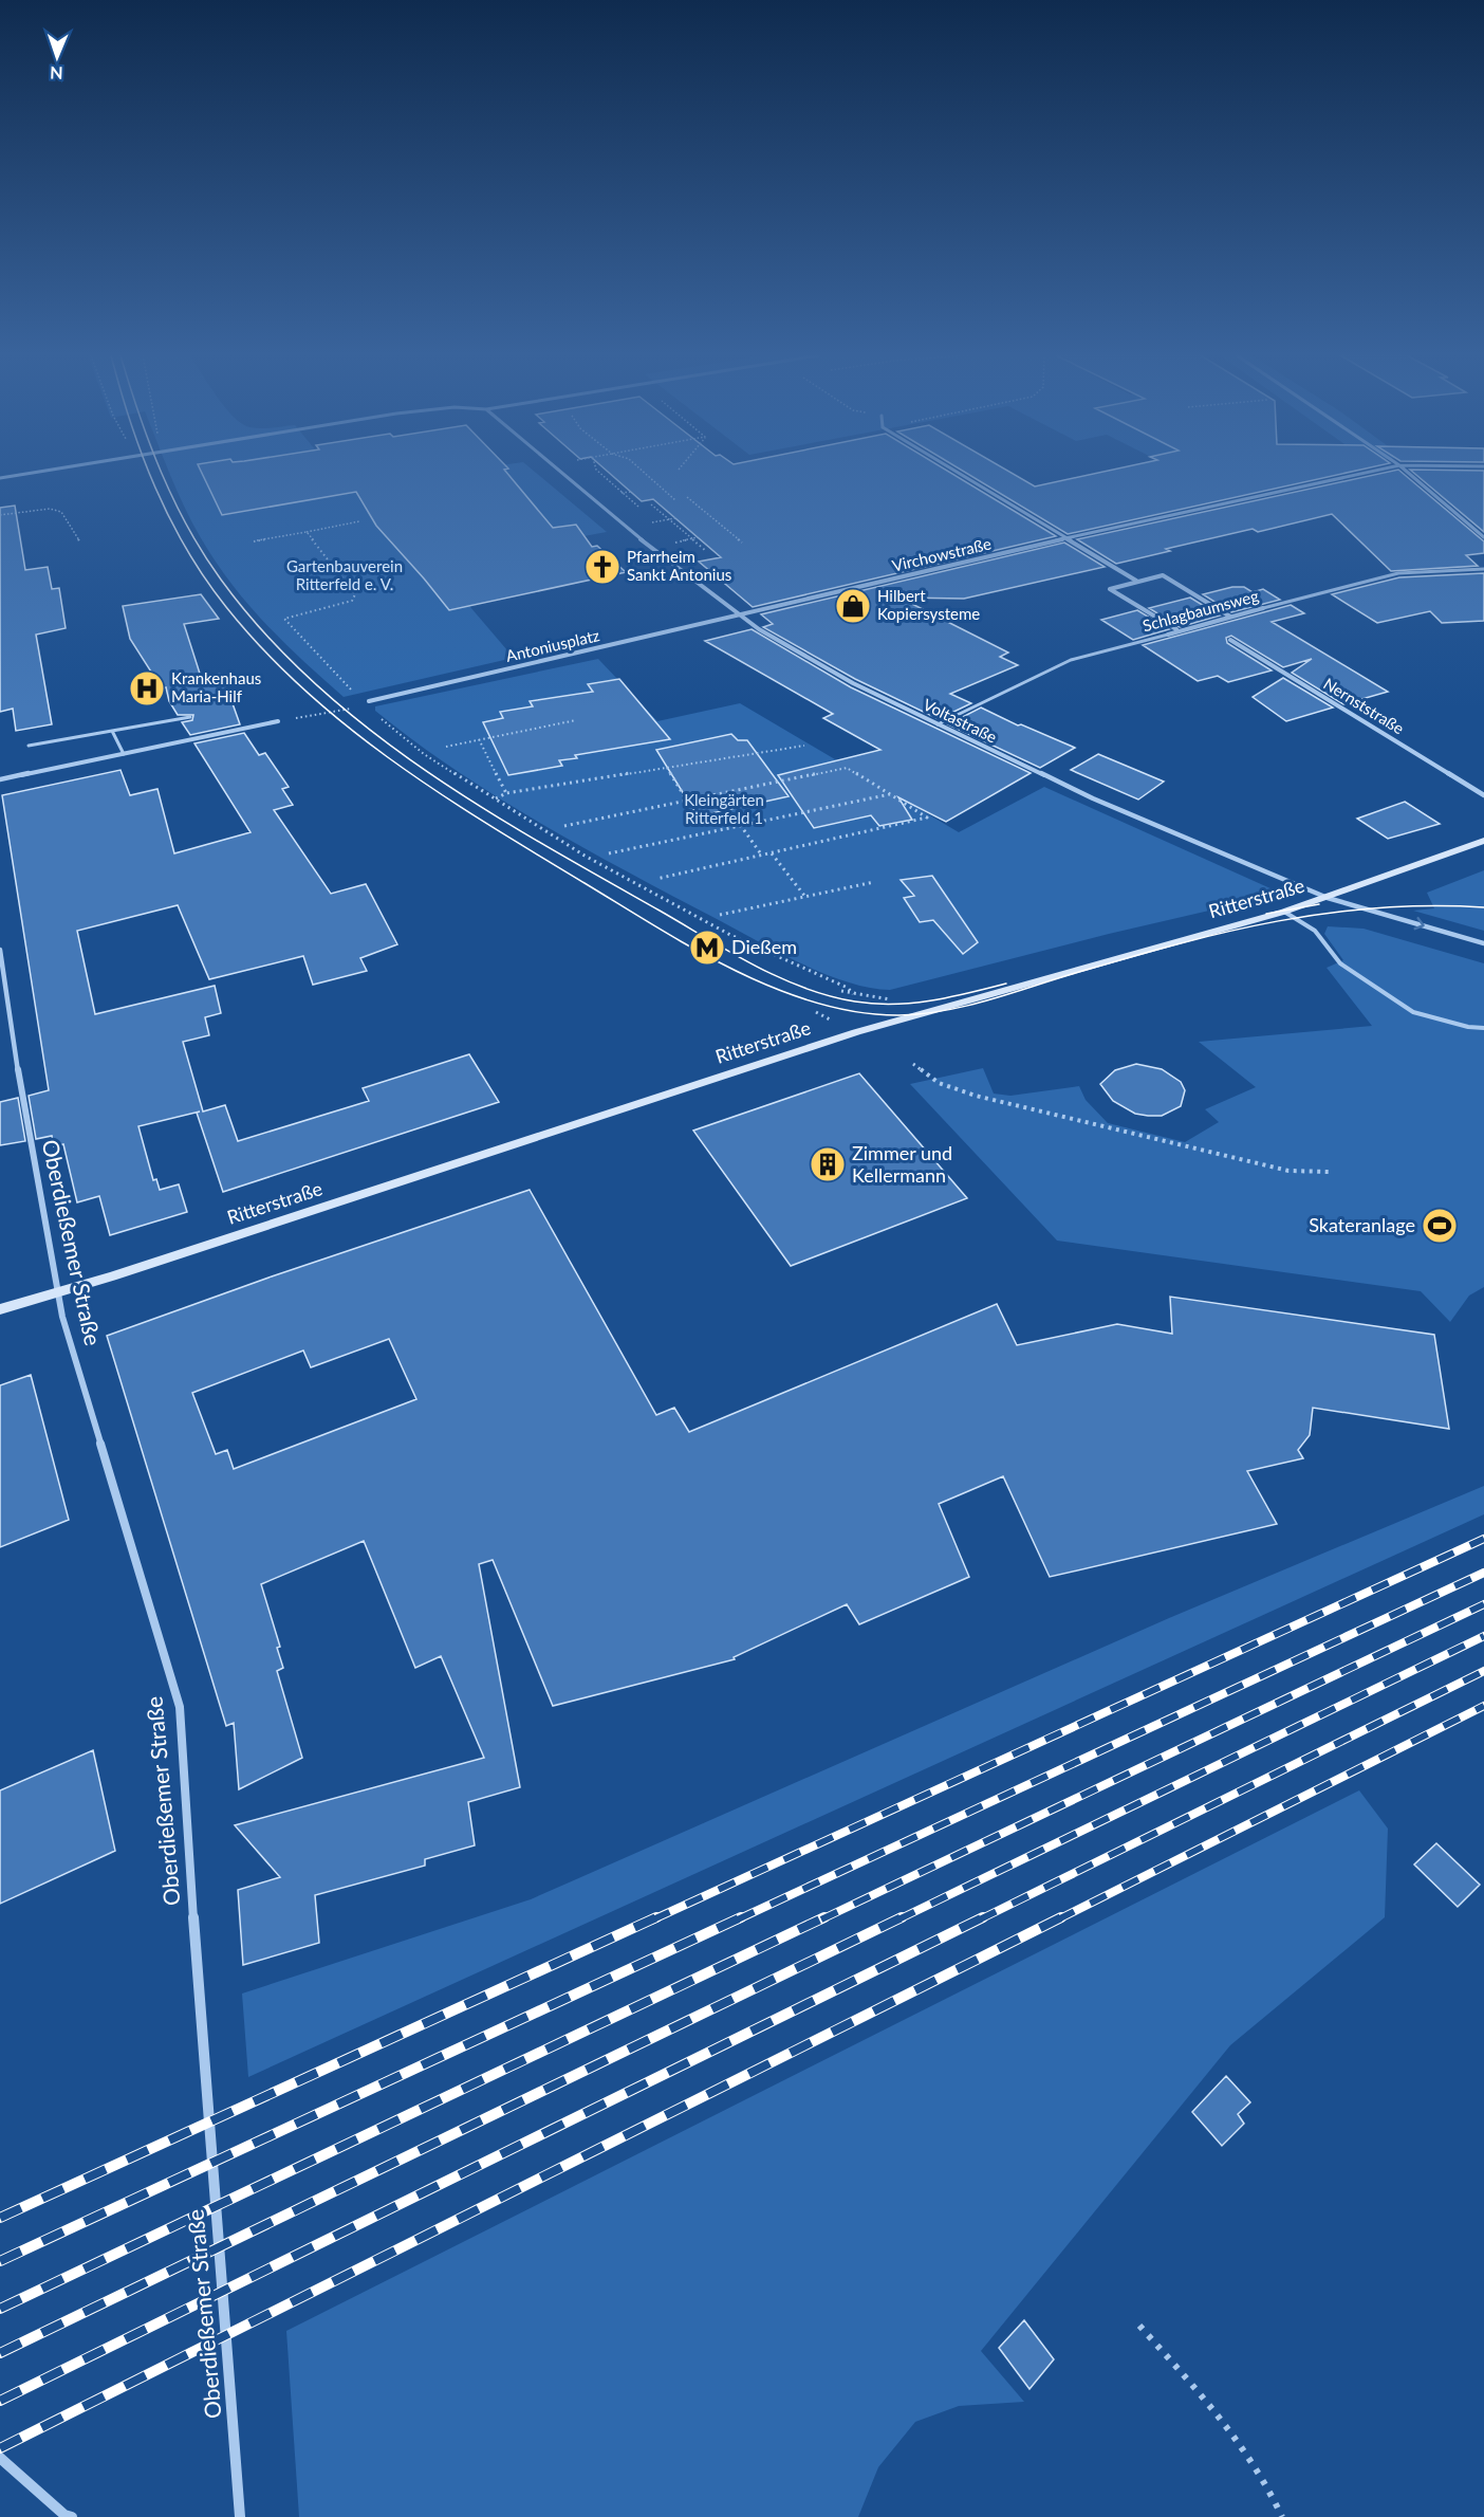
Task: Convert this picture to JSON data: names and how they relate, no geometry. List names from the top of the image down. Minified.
{"streets":{"main road":["Ritterstraße"],"street":["Virchowstraße","Schlagbaumsweg","Antoniusplatz","Nernststraße","Voltastraße","Oberdießemer Straße"]},"crossings":[["Virchowstraße","Antoniusplatz"],["Virchowstraße","Voltastraße"],["Schlagbaumsweg","Voltastraße"],["Antoniusplatz","Voltastraße"],["Voltastraße","Ritterstraße"],["Ritterstraße","Oberdießemer Straße"]],"parks":["Gartenbauverein Ritterfeld e. V.","Kleingärten Ritterfeld 1"],"places":{"church":["Pfarrheim Sankt Antonius"],"shop":["Hilbert Kopiersysteme"],"hospital":["Krankenhaus Maria-Hilf"],"metro station":["Dießem"],"building":["Zimmer und Kellermann"],"sports":["Skateranlage"]},"north":"bottom"}
